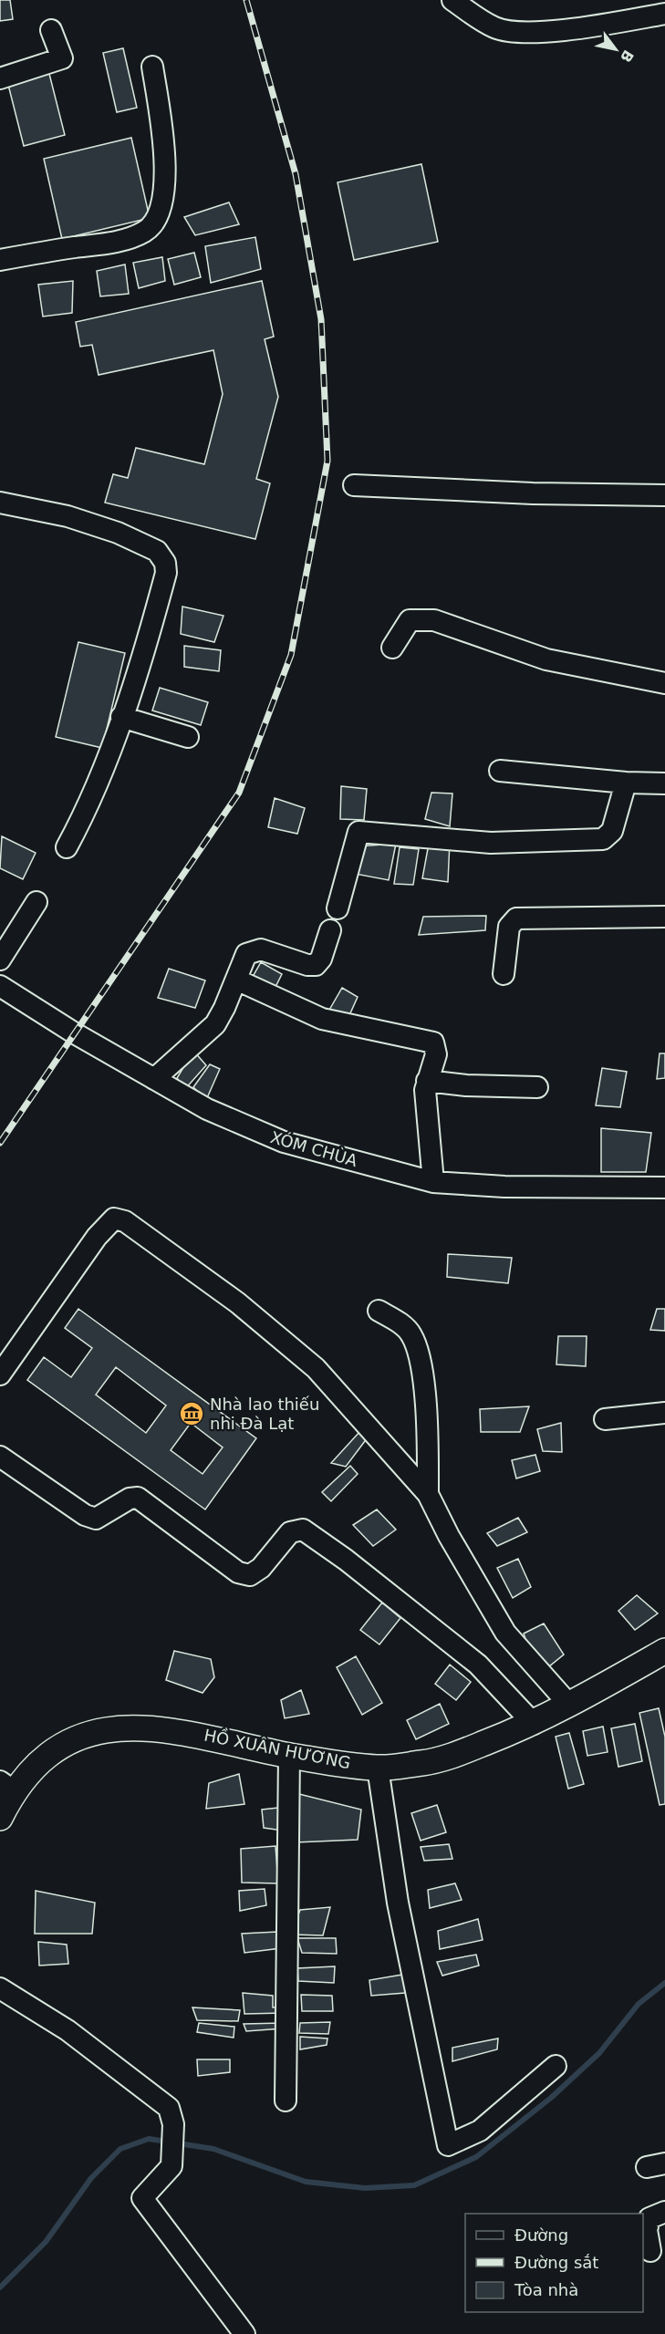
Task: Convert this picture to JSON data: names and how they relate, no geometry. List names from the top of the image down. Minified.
{"streets":{"main road":["HỒ XUÂN HƯƠNG"],"street":["XÓM CHÙA"]},"places":{"museum":["Nhà lao thiếu nhi Đà Lạt"]},"legend":["Đường","Đường sắt","Tòa nhà"],"north":"bottom right"}
